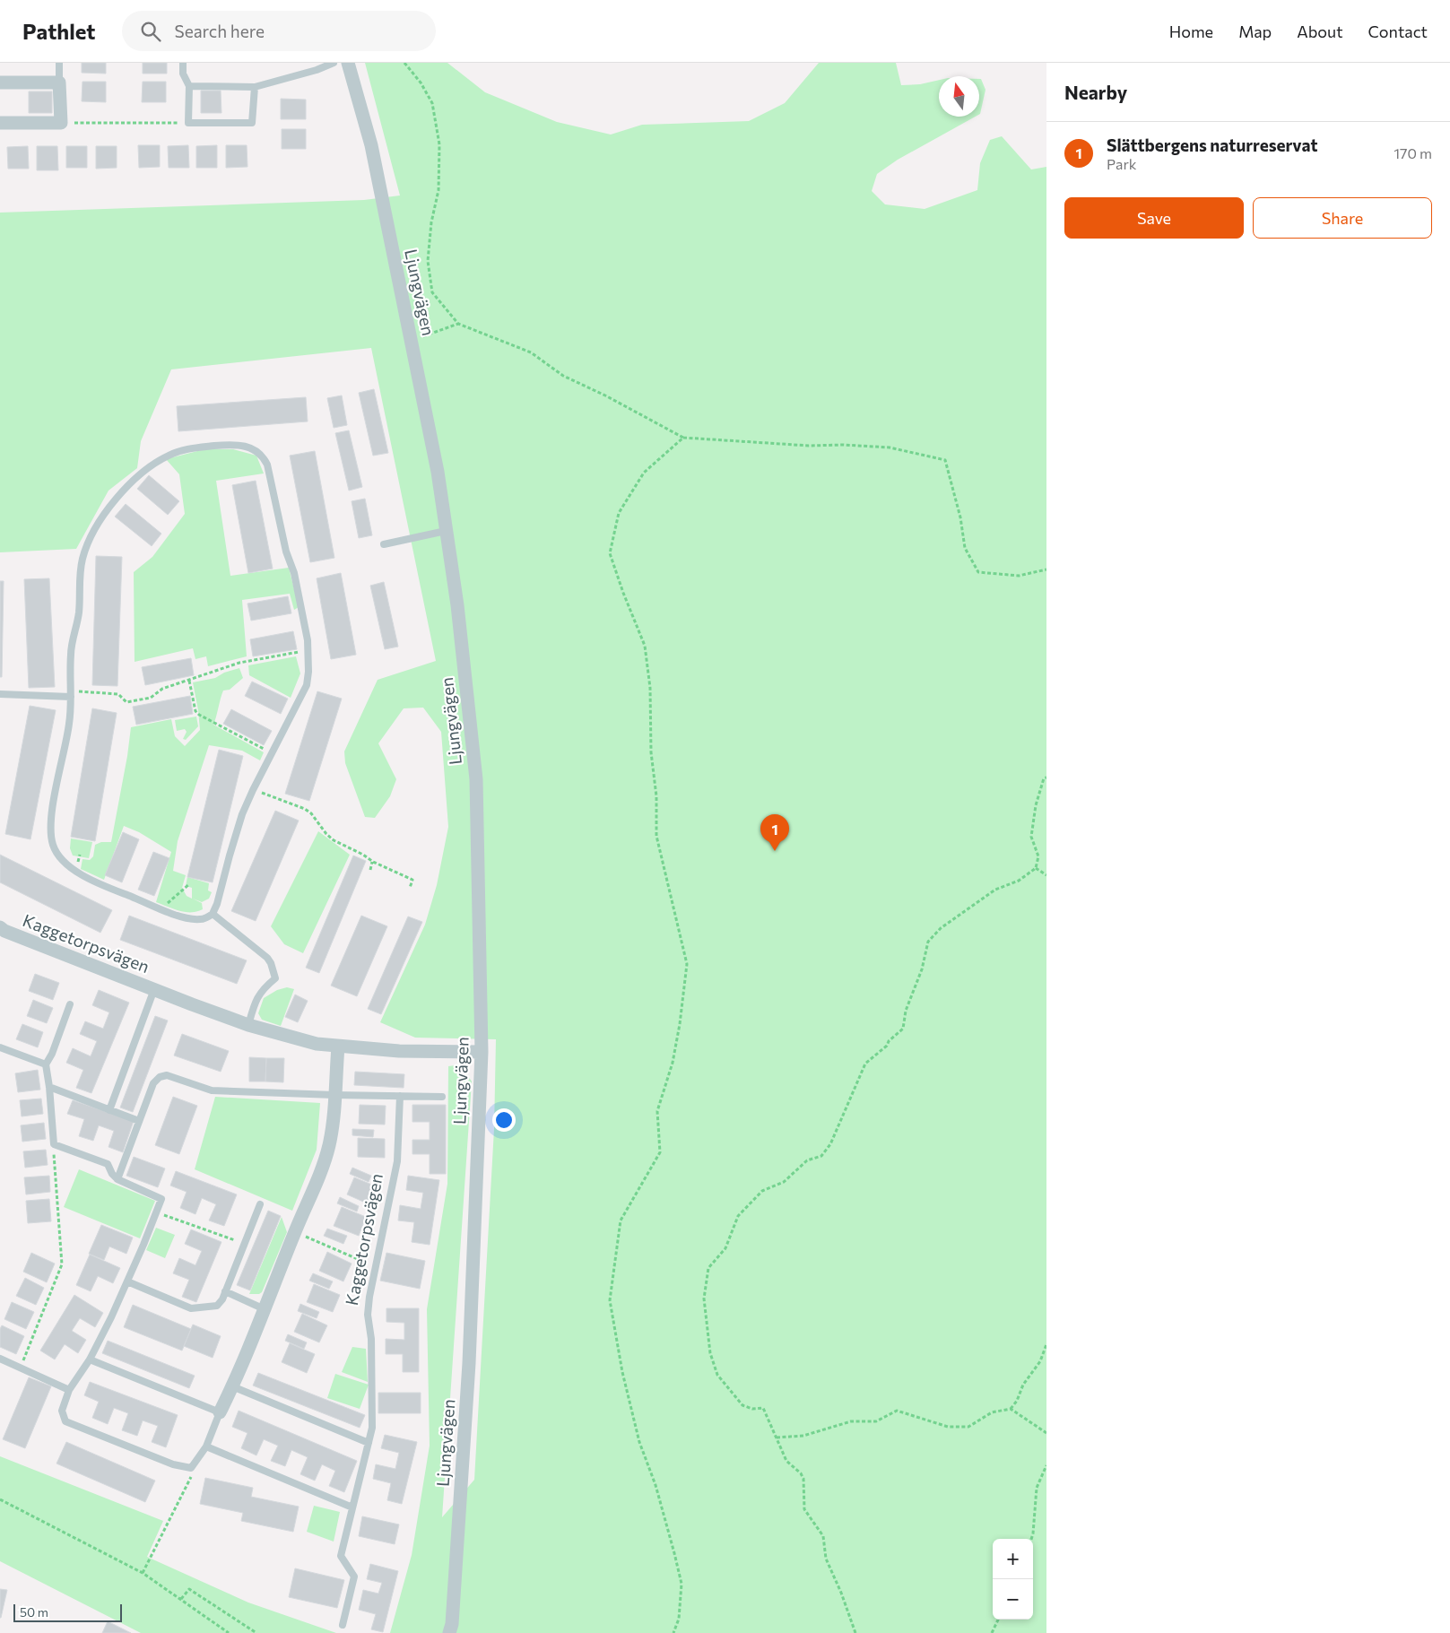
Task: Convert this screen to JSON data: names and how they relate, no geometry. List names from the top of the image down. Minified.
{"streets":{"street":["Ljungvägen","Kaggetorpsvägen"]},"crossings":[["Ljungvägen","Kaggetorpsvägen"]],"scale_bar":"50 m","north":"top","page":{"header":"Pathlet","search":"Search here","nav":["Home","Map","About","Contact"],"heading":"Nearby","list":[{"mark":"1","name":"Slättbergens naturreservat","note":"Park","value":"170 m"}],"buttons":["Save","Share"],"pins":"1","map_buttons":["+","−"],"scale":"50 m"}}
